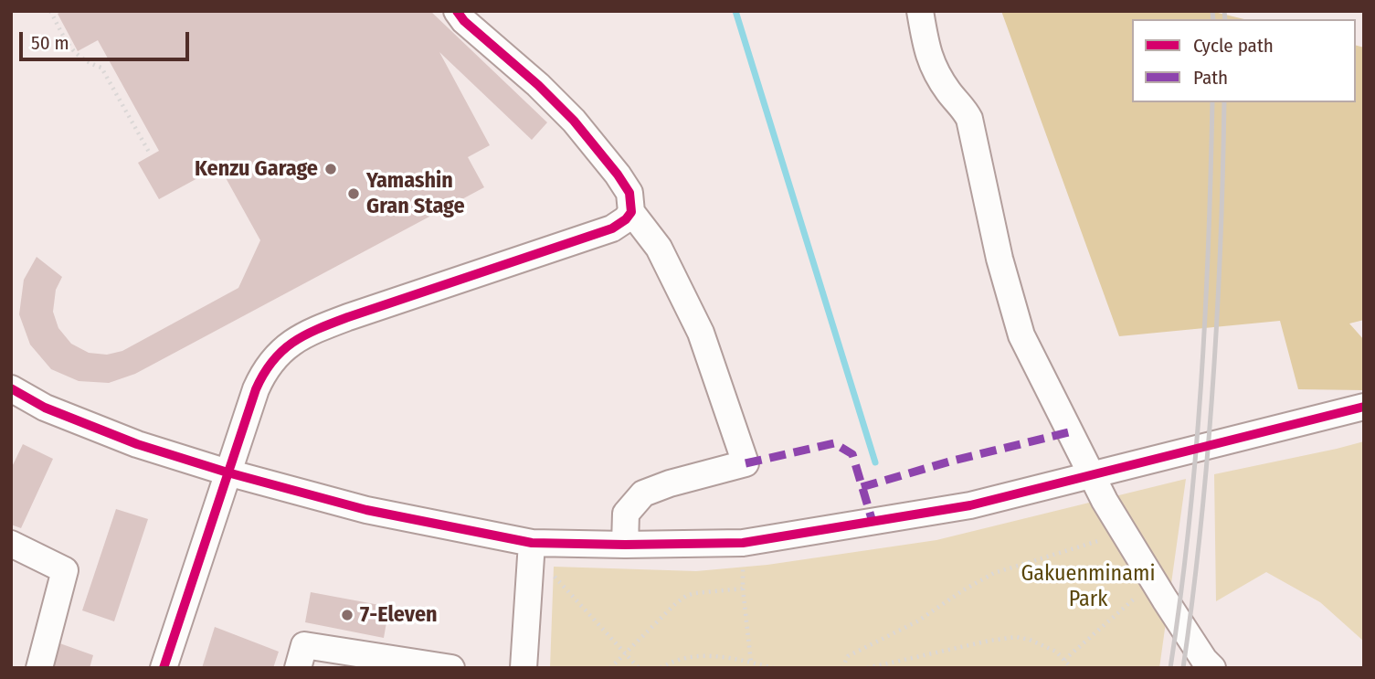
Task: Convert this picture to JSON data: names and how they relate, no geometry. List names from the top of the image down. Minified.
{"parks":["Gakuenminami Park"],"places":["Kenzu Garage","Yamashin Gran Stage","7-Eleven"],"legend":["Cycle path","Path"],"scale_bar":"50 m"}
